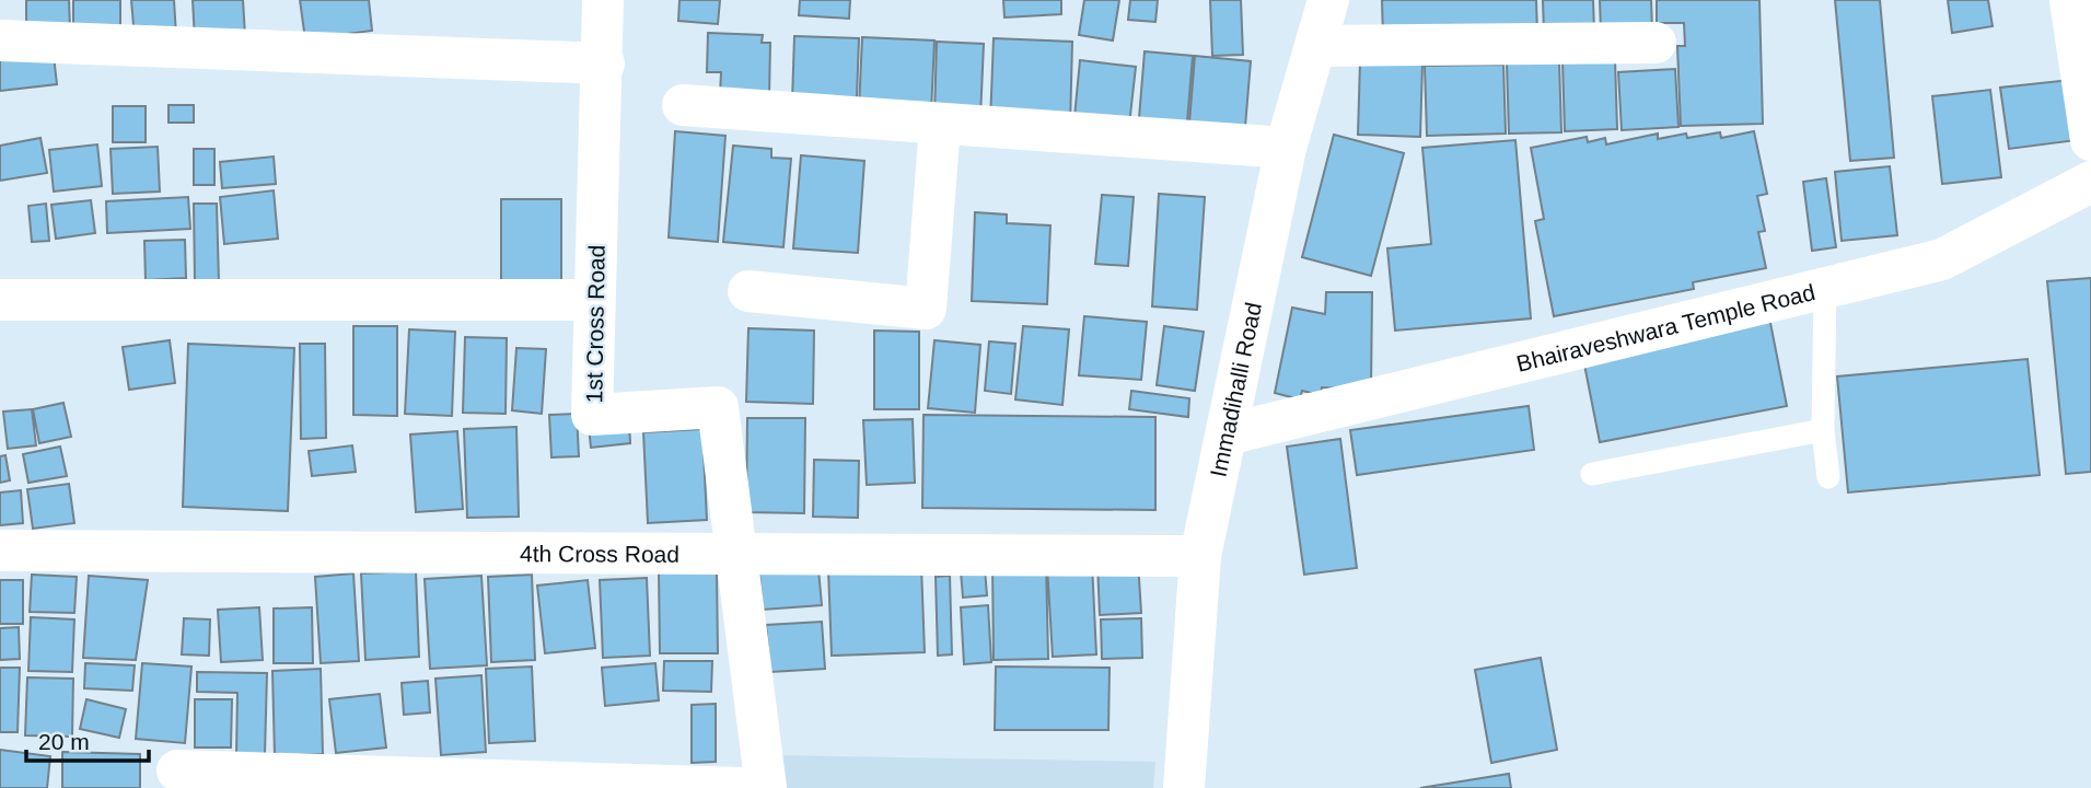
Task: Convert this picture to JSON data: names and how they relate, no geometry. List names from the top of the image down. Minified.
{"streets":{"street":["1st Cross Road","Bhairaveshwara Temple Road","Immadihalli Road","4th Cross Road"]},"crossings":[["1st Cross Road","4th Cross Road"],["Bhairaveshwara Temple Road","Immadihalli Road"],["Immadihalli Road","4th Cross Road"]],"scale_bar":"20 m"}
